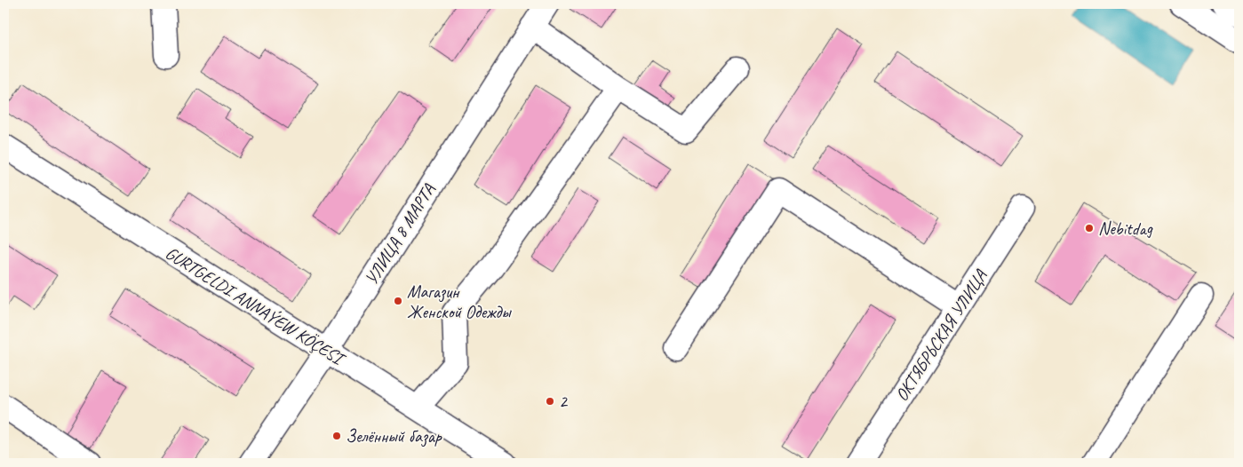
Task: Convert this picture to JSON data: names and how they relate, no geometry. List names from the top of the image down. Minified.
{"streets":{"street":["УЛИЦА 8 МАРТА","GURTGELDI ANNAÝEW KÖÇESI","ОКТЯБРЬСКАЯ УЛИЦА"]},"crossings":[["УЛИЦА 8 МАРТА","GURTGELDI ANNAÝEW KÖÇESI"]],"places":["Nebitdag","Магазин Женской Одежды","2","Зелённый базар"]}
